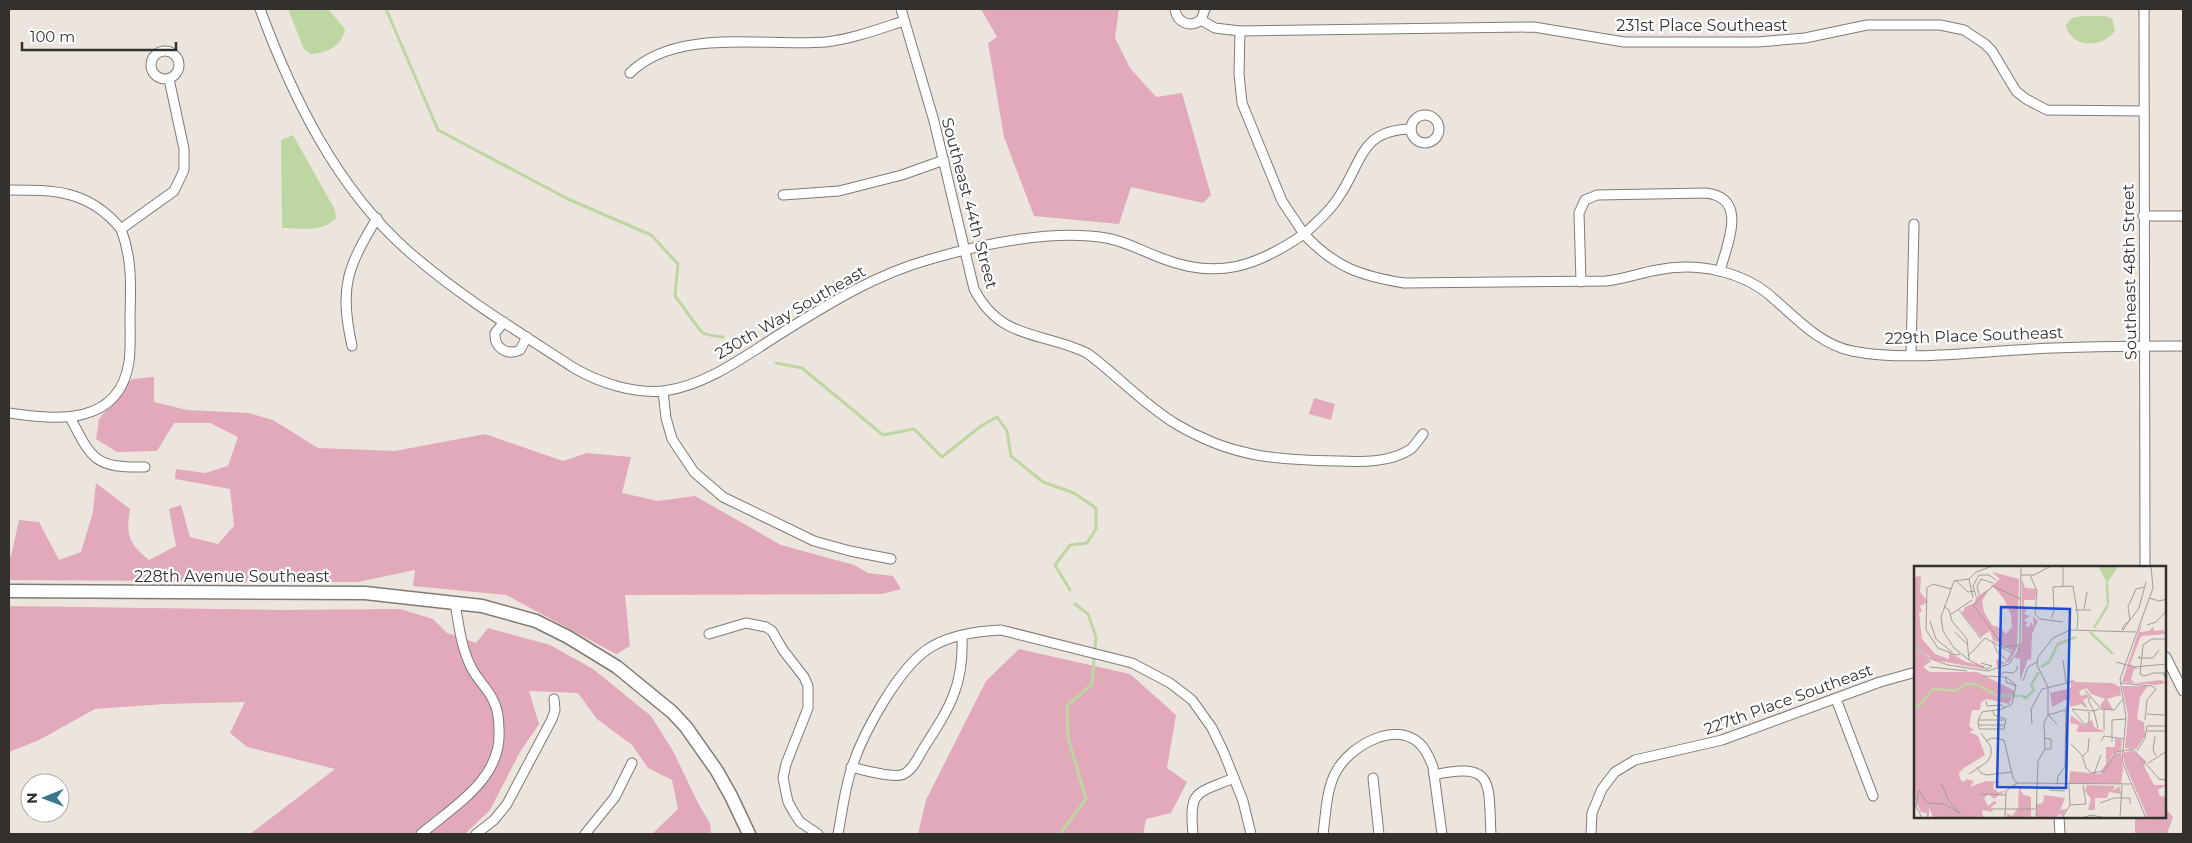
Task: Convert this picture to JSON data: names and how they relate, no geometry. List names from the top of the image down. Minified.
{"streets":{"main road":["228th Avenue Southeast"],"street":["231st Place Southeast","Southeast 44th Street","Southeast 48th Street","230th Way Southeast","229th Place Southeast","227th Place Southeast"]},"crossings":[["231st Place Southeast","Southeast 48th Street"],["Southeast 44th Street","230th Way Southeast"],["Southeast 48th Street","229th Place Southeast"],["230th Way Southeast","229th Place Southeast"]],"scale_bar":"100 m","north":"left"}
